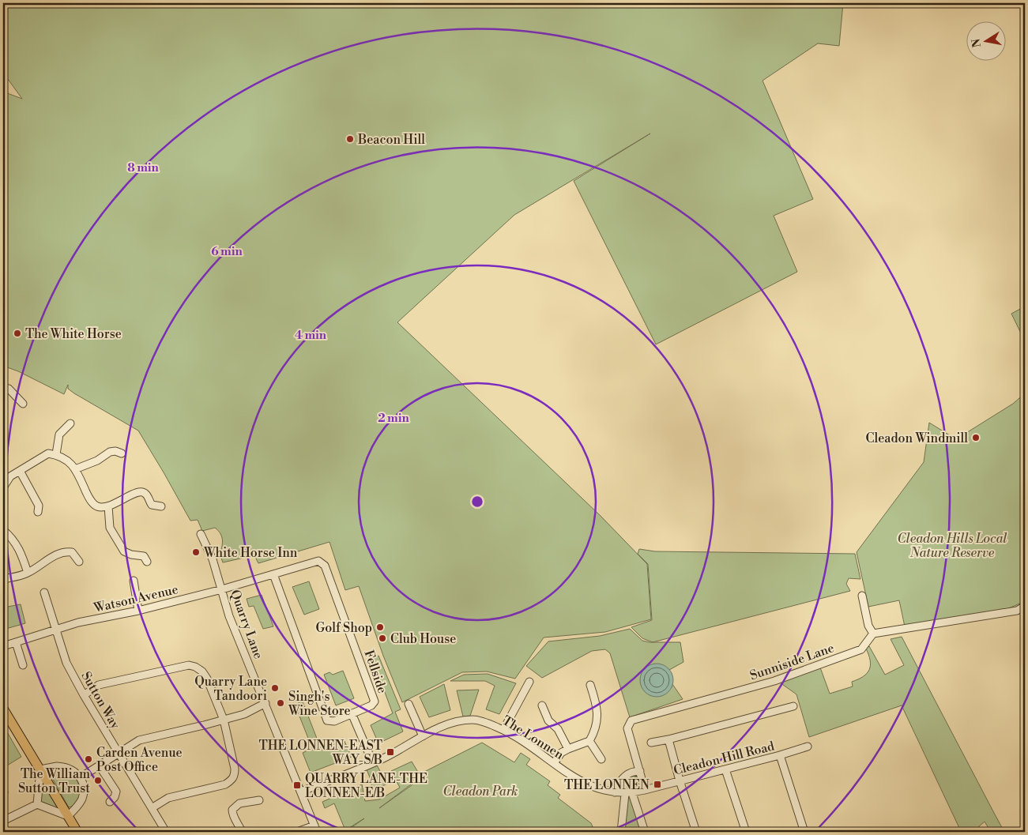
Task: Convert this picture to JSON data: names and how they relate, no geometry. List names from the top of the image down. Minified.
{"streets":{"street":["Watson Avenue","Quarry Lane","Sunniside Lane","Fellside","Sutton Way","The Lonnen","Cleadon Hill Road"]},"crossings":[["Watson Avenue","Quarry Lane"],["Watson Avenue","Fellside"],["Watson Avenue","Sutton Way"],["Quarry Lane","The Lonnen"],["Sunniside Lane","The Lonnen"],["Sunniside Lane","Cleadon Hill Road"],["The Lonnen","Cleadon Hill Road"]],"parks":["Cleadon Hills Local Nature Reserve","Cleadon Park"],"places":{"other":["Beacon Hill","The White Horse","Cleadon Windmill","White Horse Inn","Golf Shop","Club House","Quarry Lane Tandoori","Singh's Wine Store","Carden Avenue Post Office","The William Sutton Trust"],"transit":["THE LONNEN-EAST WAY-S/B","THE LONNEN","QUARRY LANE-THE LONNEN-E/B"]},"north":"left","rings":["8 min","6 min","4 min","2 min"]}
